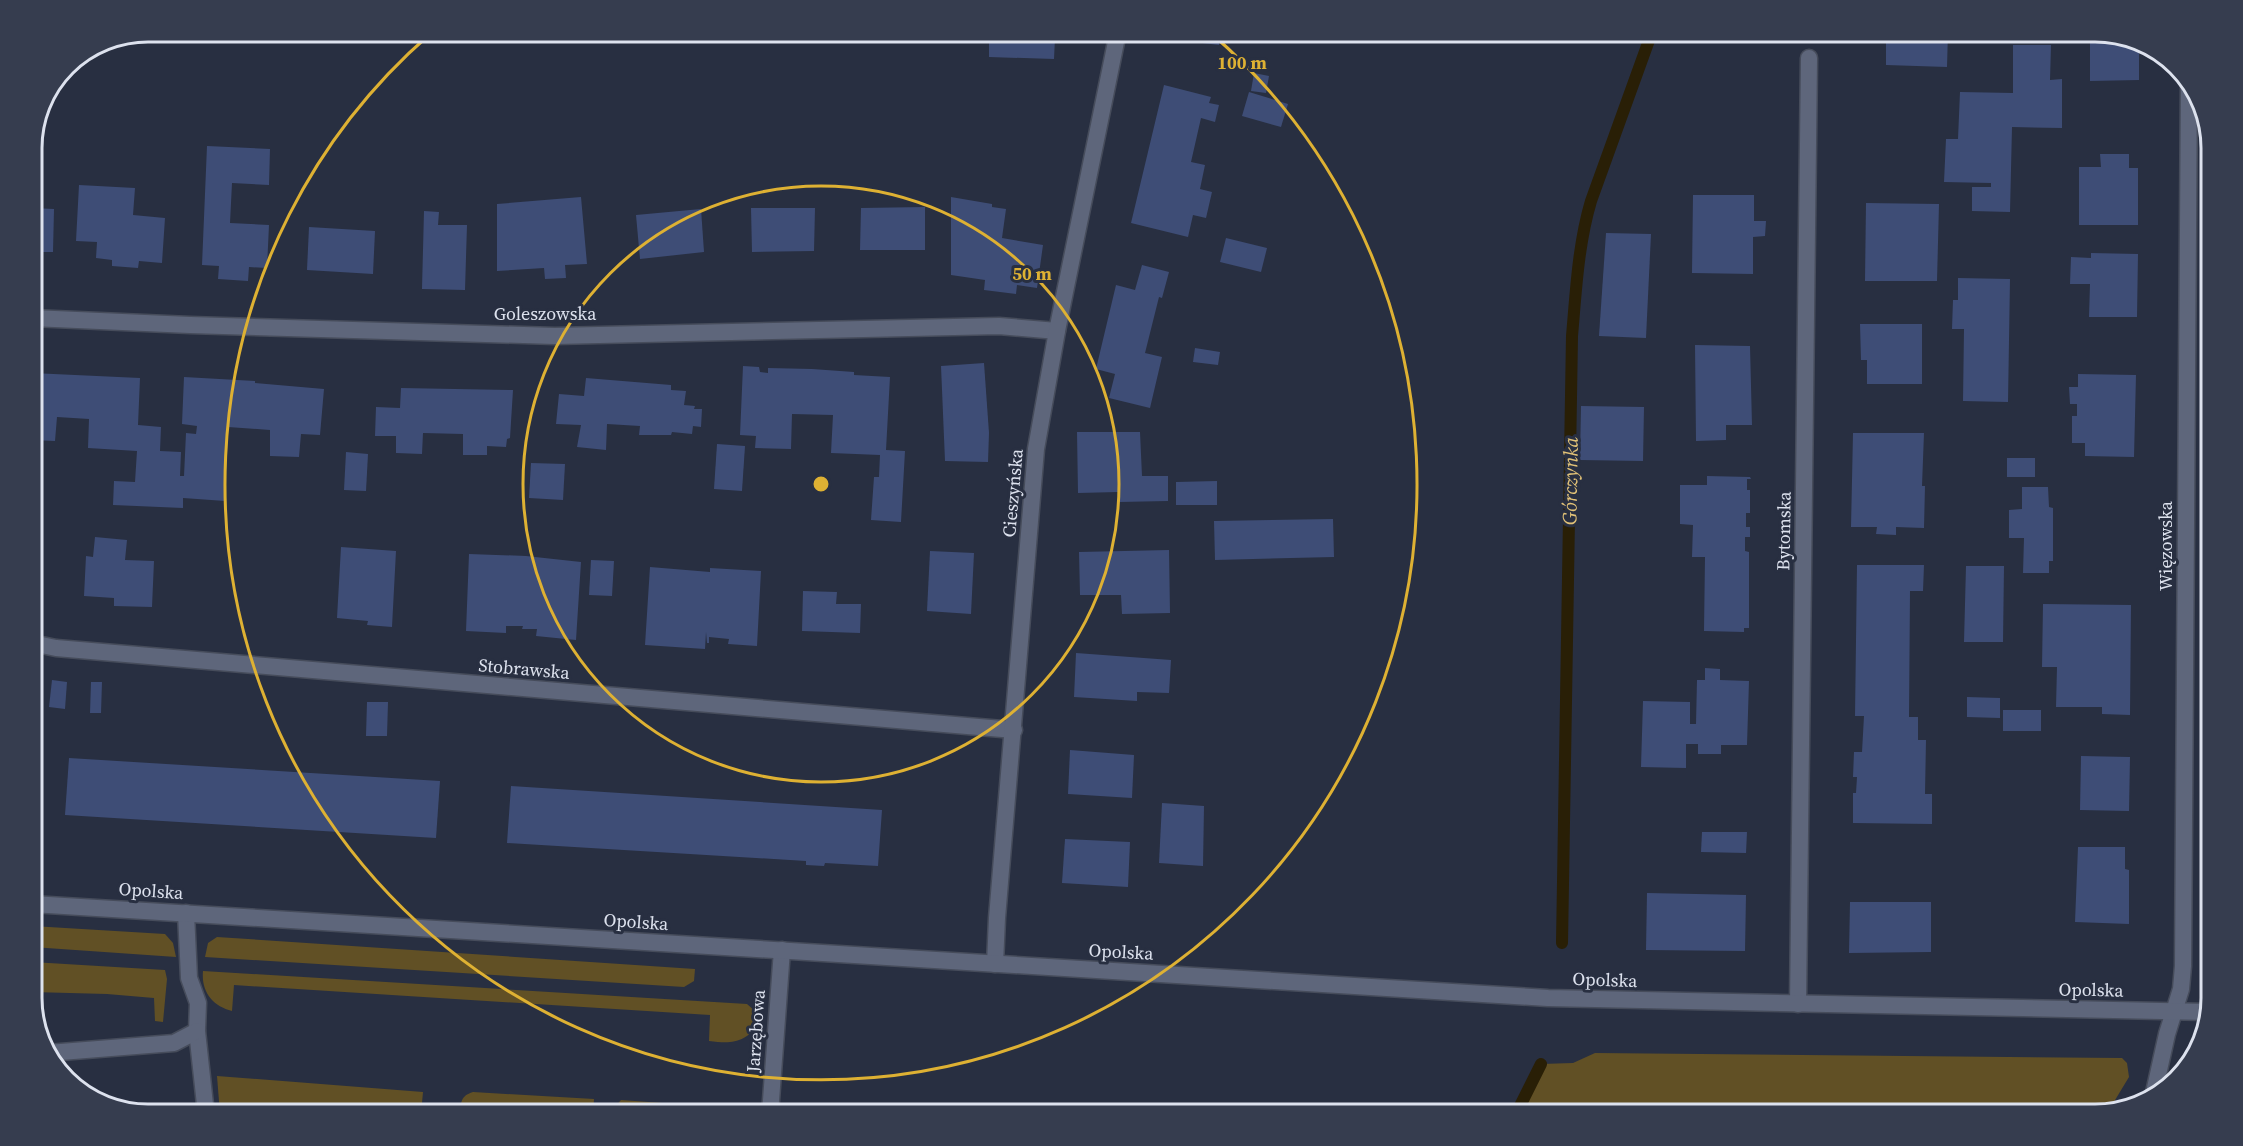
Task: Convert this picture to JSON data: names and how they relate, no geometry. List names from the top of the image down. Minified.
{"streets":{"street":["Goleszowska","Cieszyńska","Bytomska","Więzowska","Stobrawska","Opolska","Jarzębowa"]},"crossings":[["Goleszowska","Cieszyńska"],["Cieszyńska","Stobrawska"],["Cieszyńska","Opolska"],["Bytomska","Opolska"],["Więzowska","Opolska"],["Opolska","Jarzębowa"]],"water":["Górczynka"],"rings":["100 m","50 m"]}
